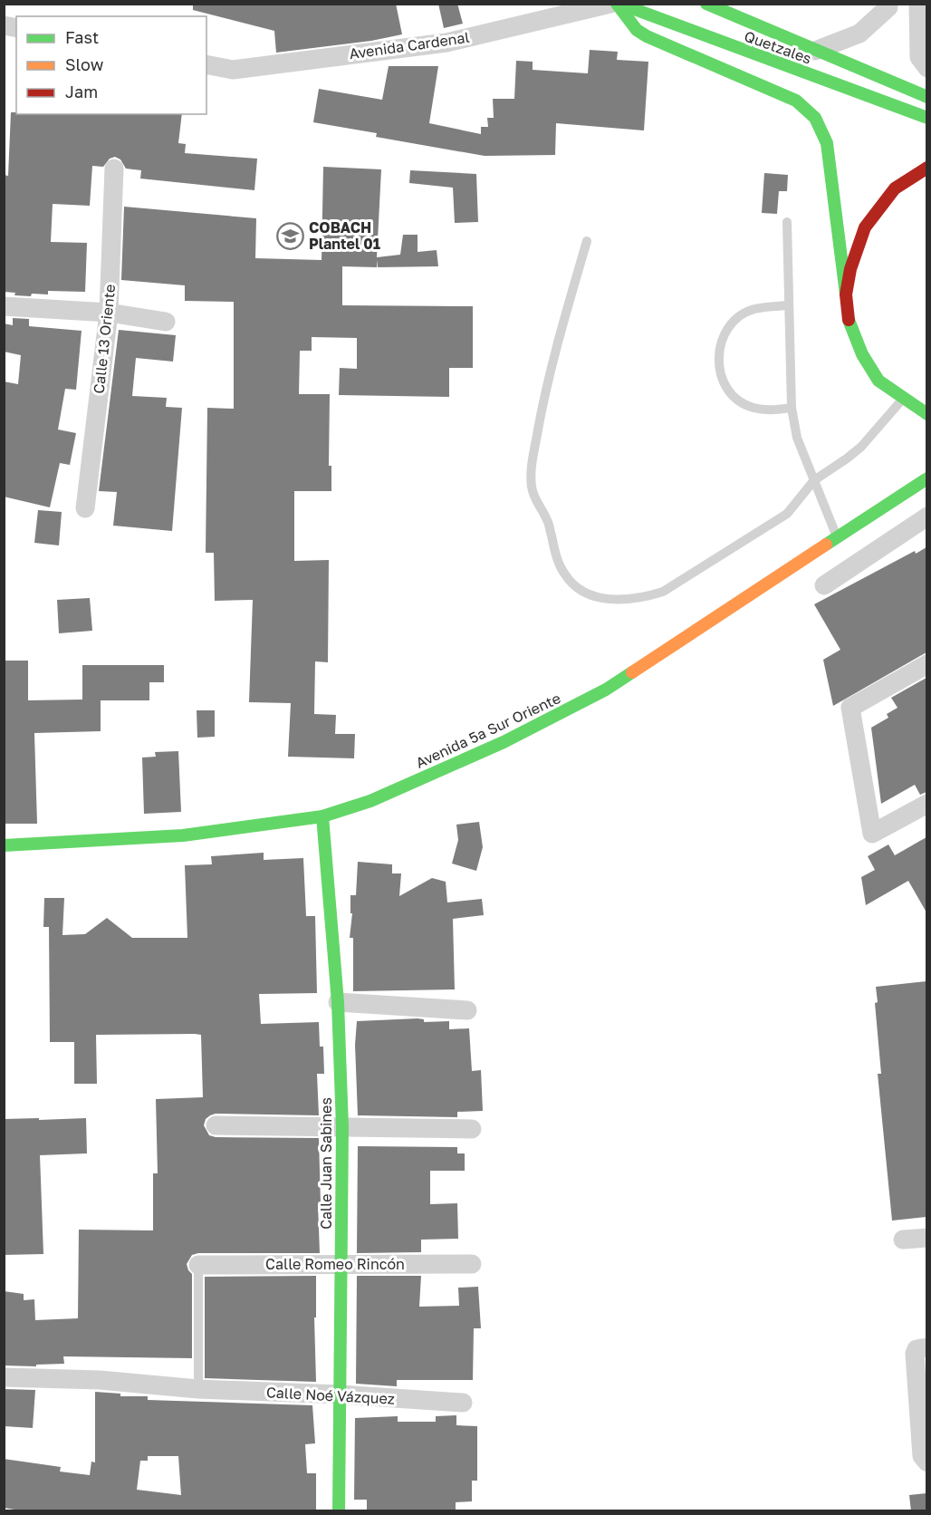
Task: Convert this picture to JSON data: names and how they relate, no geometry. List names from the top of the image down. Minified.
{"streets":{"street":["Avenida Cardenal","Quetzales","Calle 13 Oriente","Avenida 5a Sur Oriente","Calle Juan Sabines","Calle Romeo Rincón","Calle Noé Vázquez"]},"crossings":[["Avenida 5a Sur Oriente","Calle Juan Sabines"],["Calle Juan Sabines","Calle Romeo Rincón"],["Calle Juan Sabines","Calle Noé Vázquez"]],"places":{"school or university":["COBACH Plantel 01"]},"legend":["Fast","Slow","Jam"]}
